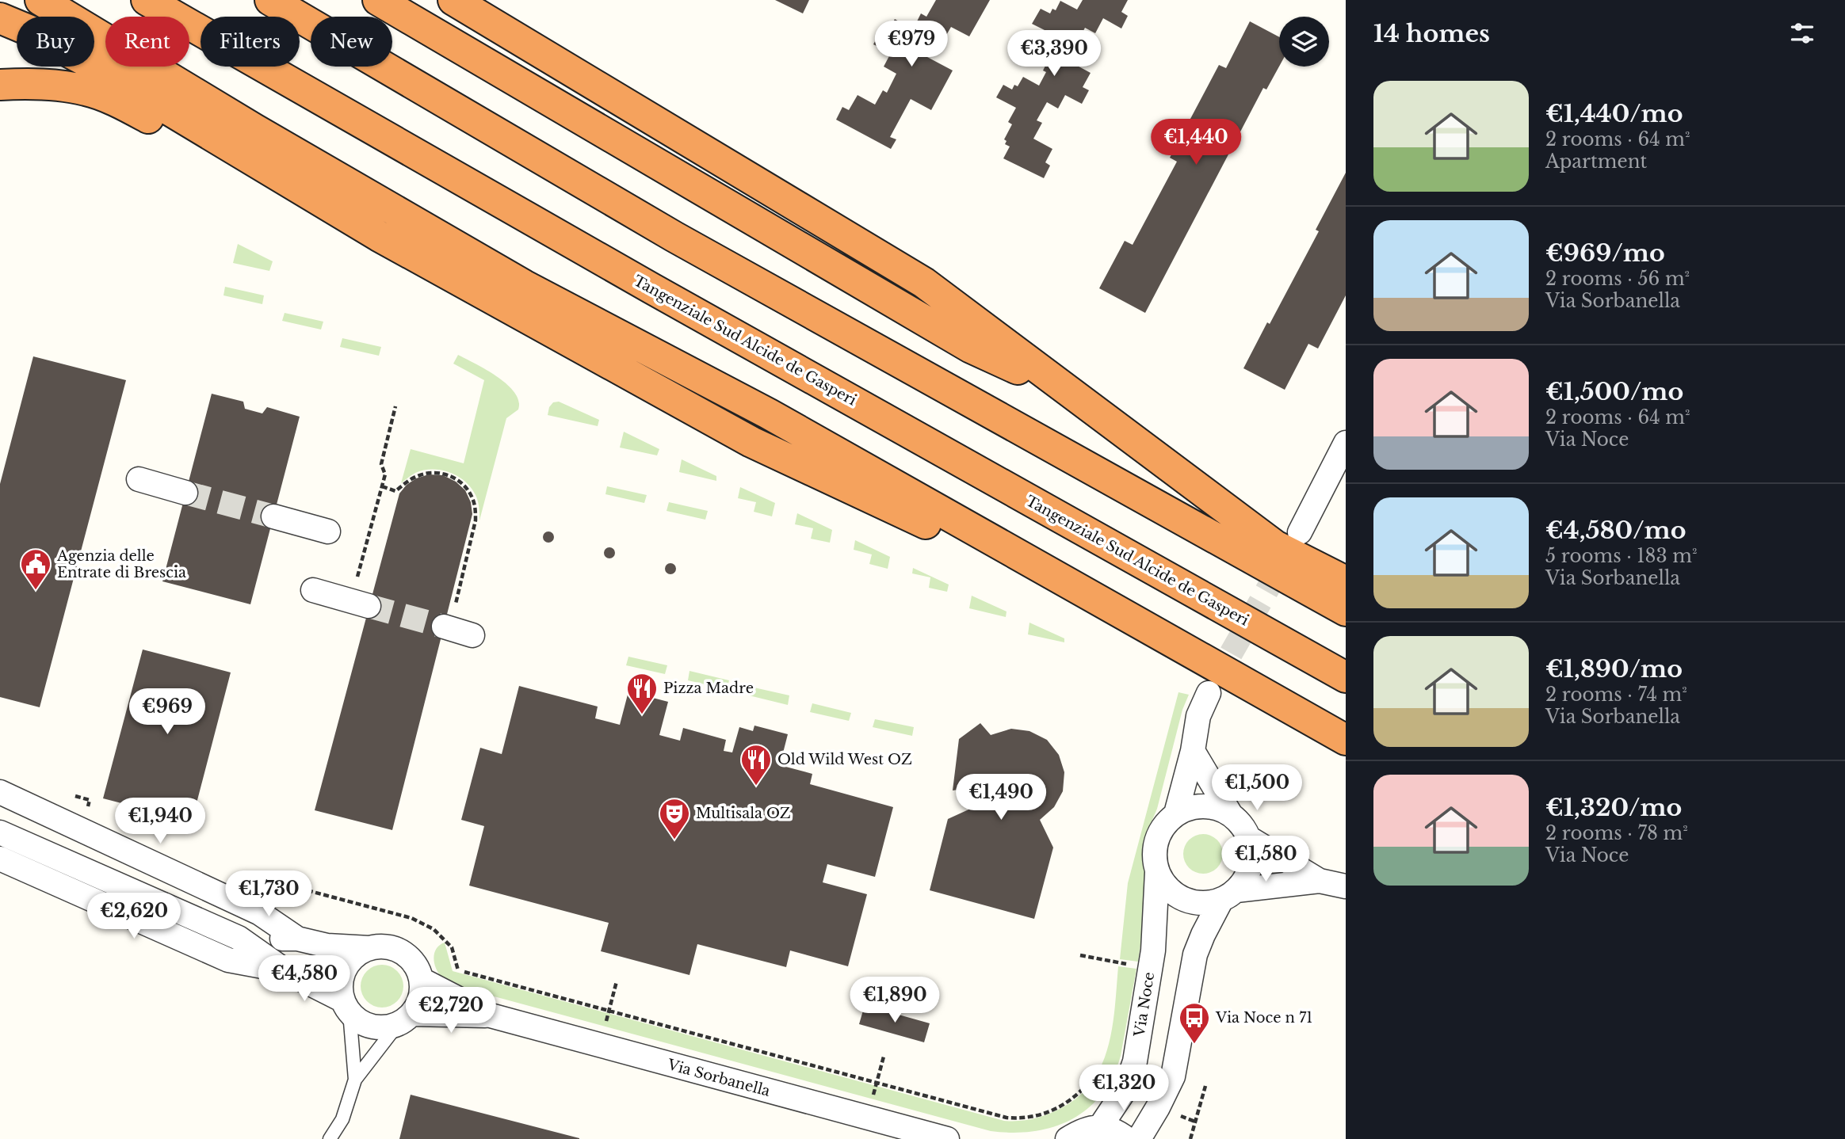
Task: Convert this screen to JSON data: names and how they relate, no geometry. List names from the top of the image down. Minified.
{"streets":{"highway":["Tangenziale Sud Alcide de Gasperi"],"street":["Via Noce","Via Sorbanella"]},"places":{"public building":["Agenzia delle Entrate di Brescia"],"restaurant":["Pizza Madre","Old Wild West OZ"],"theatre":["Multisala OZ"],"bus stop":["Via Noce n 71"]},"page":{"heading":"14 homes","chip":["Buy","Rent","Filters","New"],"price":["€979","€3,390","€1,440","€969","€1,500","€1,490","€1,940","€1,580","€1,730","€2,620","€4,580","€1,890","€2,720","€1,320"],"list":[{"name":"€1,440/mo","note":"2 rooms · 64 m² · Apartment"},{"name":"€969/mo","note":"2 rooms · 56 m² · Via Sorbanella"},{"name":"€1,500/mo","note":"2 rooms · 64 m² · Via Noce"},{"name":"€4,580/mo","note":"5 rooms · 183 m² · Via Sorbanella"},{"name":"€1,890/mo","note":"2 rooms · 74 m² · Via Sorbanella"},{"name":"€1,320/mo","note":"2 rooms · 78 m² · Via Noce"}]}}
